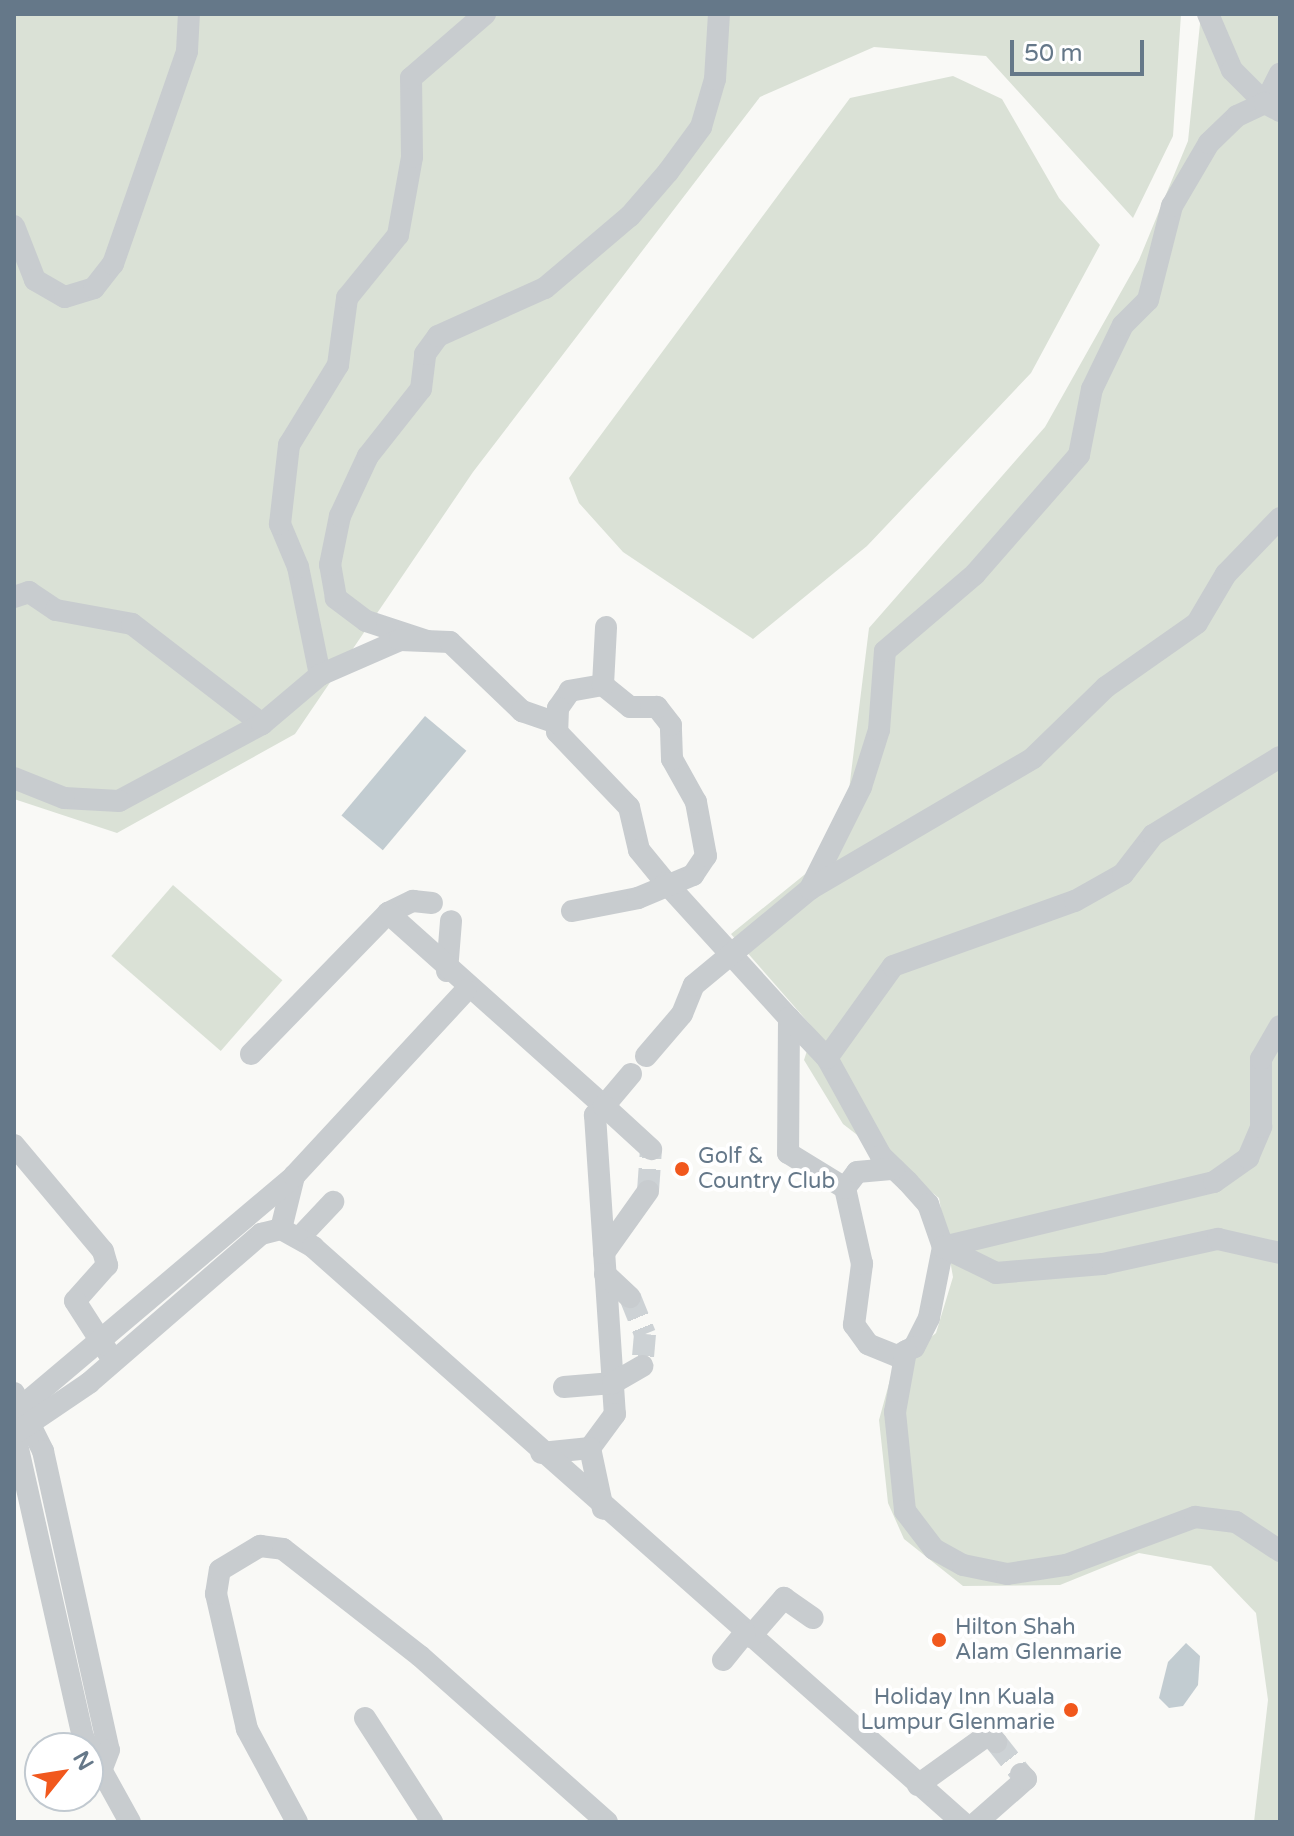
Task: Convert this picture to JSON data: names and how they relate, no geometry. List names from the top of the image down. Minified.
{"places":["Golf & Country Club","Hilton Shah Alam Glenmarie","Holiday Inn Kuala Lumpur Glenmarie"],"scale_bar":"50 m","north":"top right"}
